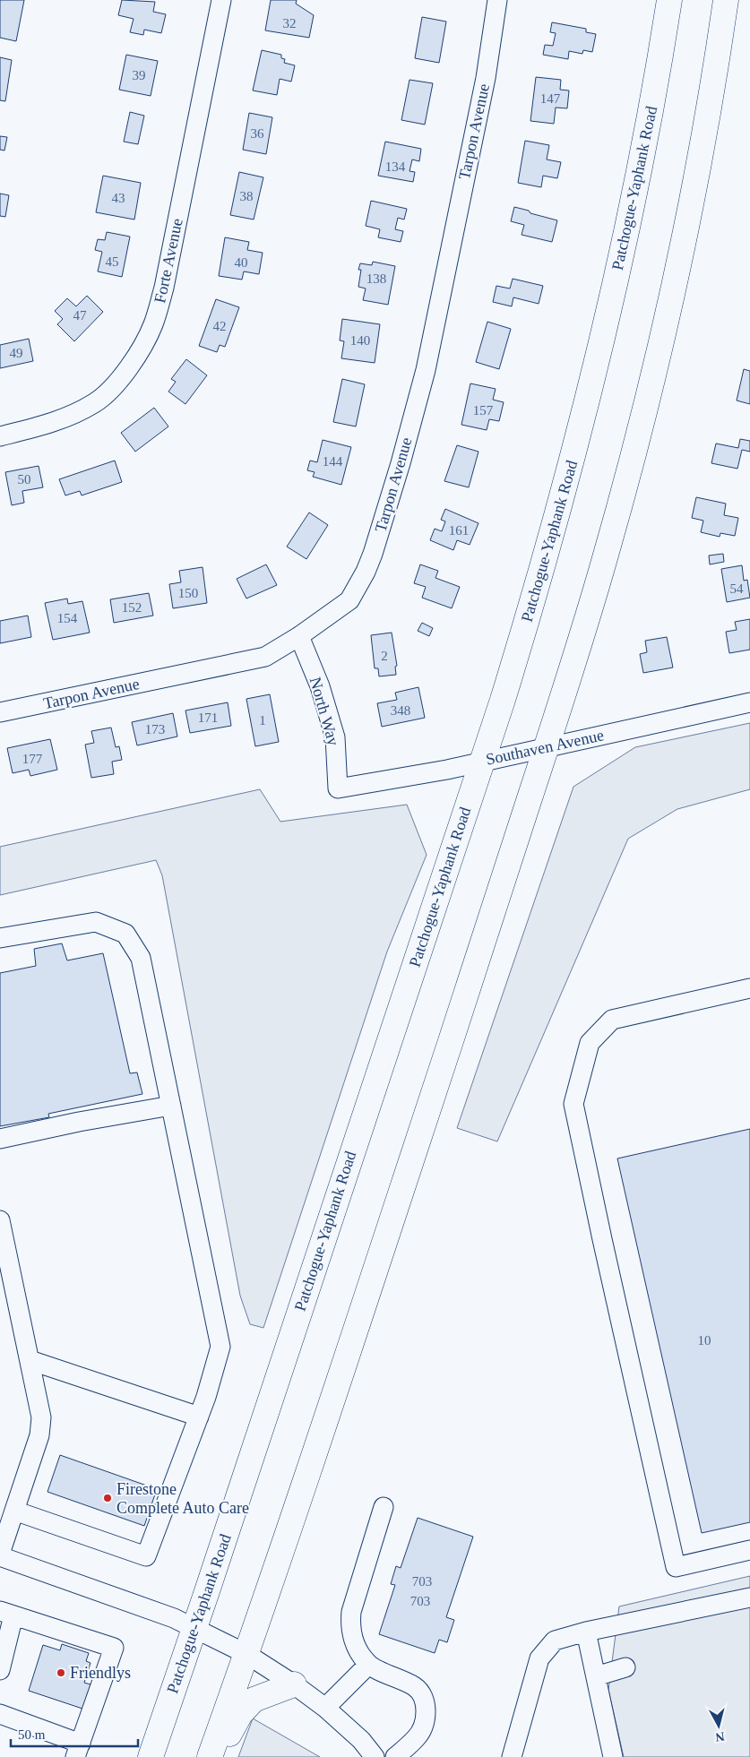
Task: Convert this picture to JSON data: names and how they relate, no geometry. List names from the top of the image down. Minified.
{"streets":{"main road":["Patchogue-Yaphank Road"],"street":["Tarpon Avenue","Forte Avenue","North Way","Southaven Avenue"]},"crossings":[["Tarpon Avenue","North Way"],["Patchogue-Yaphank Road","Southaven Avenue"],["North Way","Southaven Avenue"]],"places":["Firestone Complete Auto Care","Friendlys"],"house_numbers":["32","39","147","36","134","38","43","45","40","138","47","42","140","49","157","144","50","161","54","150","152","154","2","348","171","1","173","177","10","703","703"],"scale_bar":"50 m","north":"bottom"}
